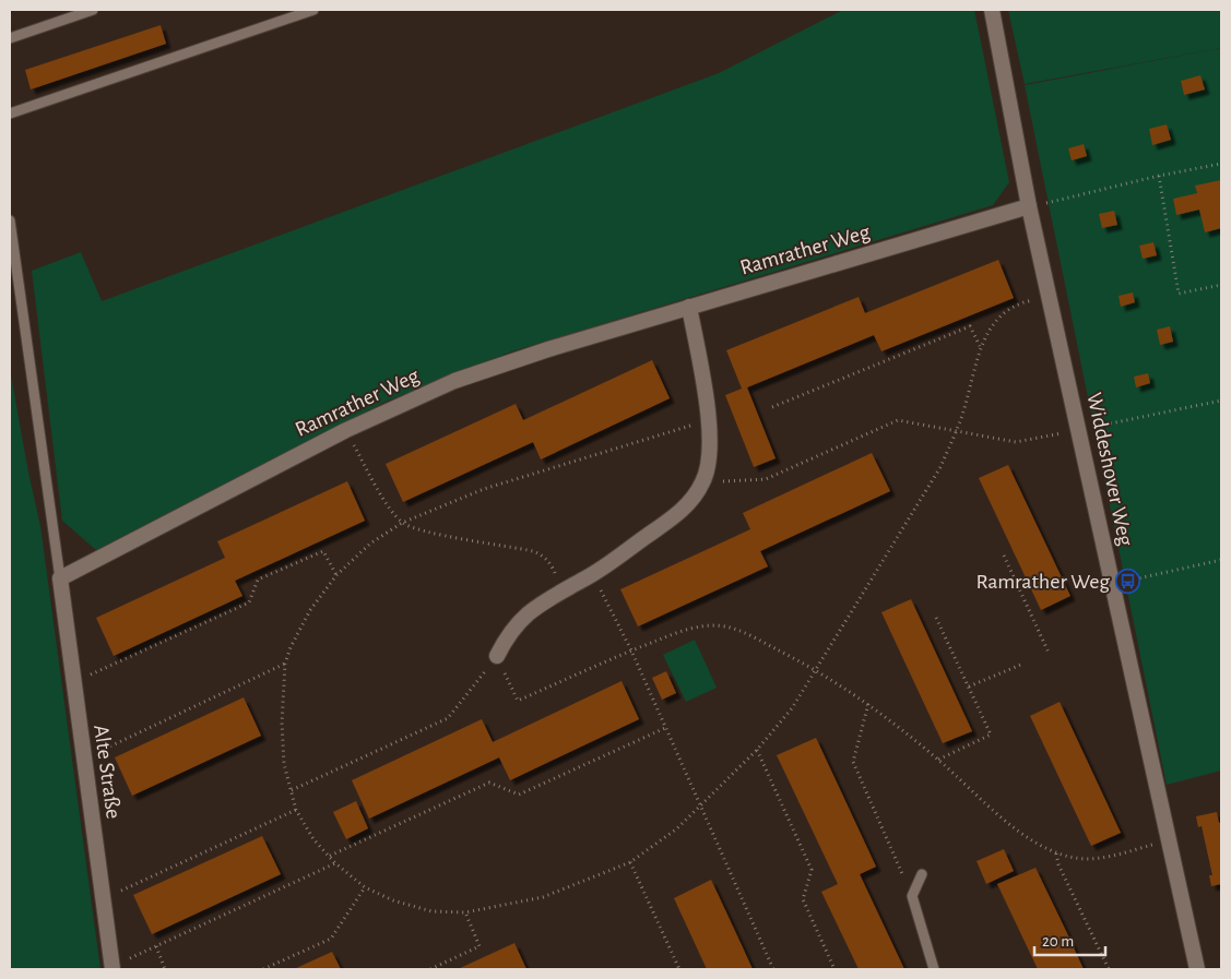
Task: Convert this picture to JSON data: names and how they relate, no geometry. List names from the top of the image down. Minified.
{"streets":{"street":["Ramrather Weg","Widdeshover Weg","Alte Straße"]},"crossings":[["Ramrather Weg","Widdeshover Weg"],["Ramrather Weg","Alte Straße"]],"places":{"bus stop":["Ramrather Weg"]},"scale_bar":"20 m"}
